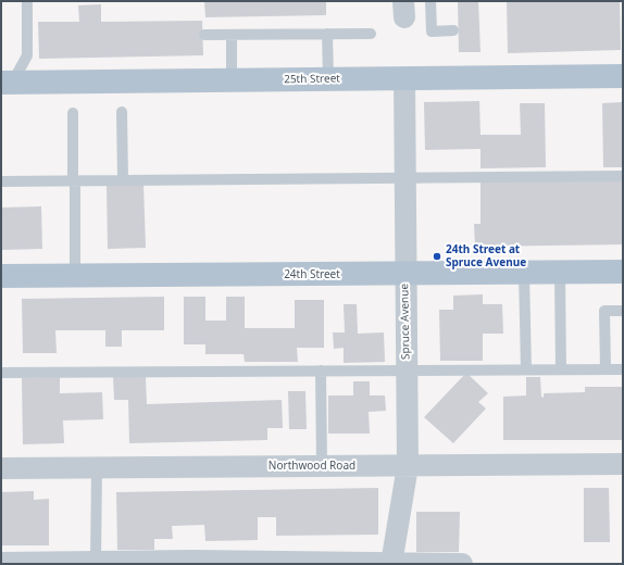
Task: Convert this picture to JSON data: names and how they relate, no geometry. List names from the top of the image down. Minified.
{"streets":{"main road":["25th Street","24th Street"],"street":["Spruce Avenue","Northwood Road"]},"crossings":[["25th Street","Spruce Avenue"],["24th Street","Spruce Avenue"],["Spruce Avenue","Northwood Road"]],"places":["24th Street at Spruce Avenue"]}
